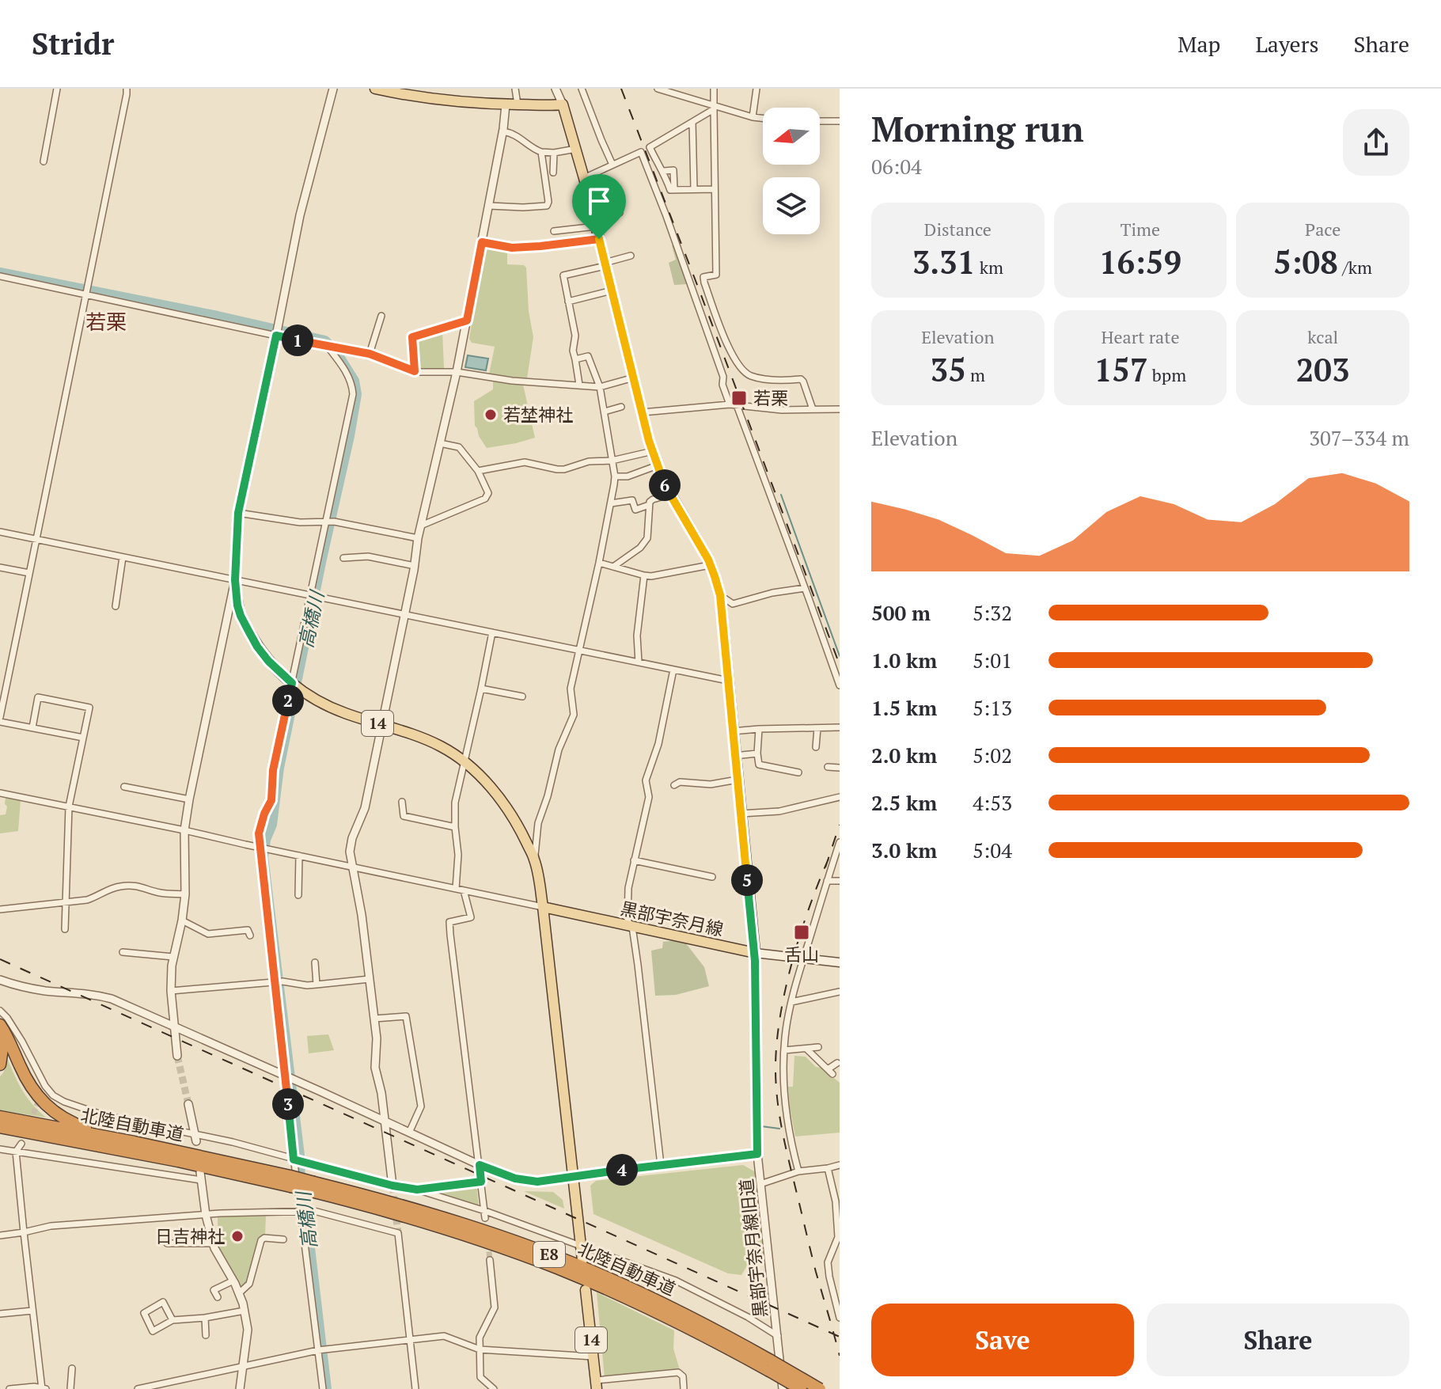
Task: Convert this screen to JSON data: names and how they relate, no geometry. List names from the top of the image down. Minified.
{"streets":{"highway":["北陸自動車道","E8"],"main road":["14","黒部宇奈月線"],"street":["黒部宇奈月線旧道"]},"crossings":[["14","黒部宇奈月線"],["黒部宇奈月線","黒部宇奈月線旧道"]],"districts":["若栗"],"water":["高橋川"],"places":{"transit":["若栗","舌山"],"other":["若埜神社","日吉神社"]},"north":"left","page":{"header":"Stridr","nav":["Map","Layers","Share"],"heading":["Morning run","06:04"],"stats":[["Distance","3.31 km"],["Time","16:59"],["Pace","5:08 /km"],["Elevation","35 m"],["Heart rate","157 bpm"],["kcal","203"]],"pins":["1","6","2","5","3","4"],"chart":["Elevation","307–334 m"],"list":[{"name":"500 m","note":"5:32"},{"name":"1.0 km","note":"5:01"},{"name":"1.5 km","note":"5:13"},{"name":"2.0 km","note":"5:02"},{"name":"2.5 km","note":"4:53"},{"name":"3.0 km","note":"5:04"}],"buttons":["Save","Share"]}}
